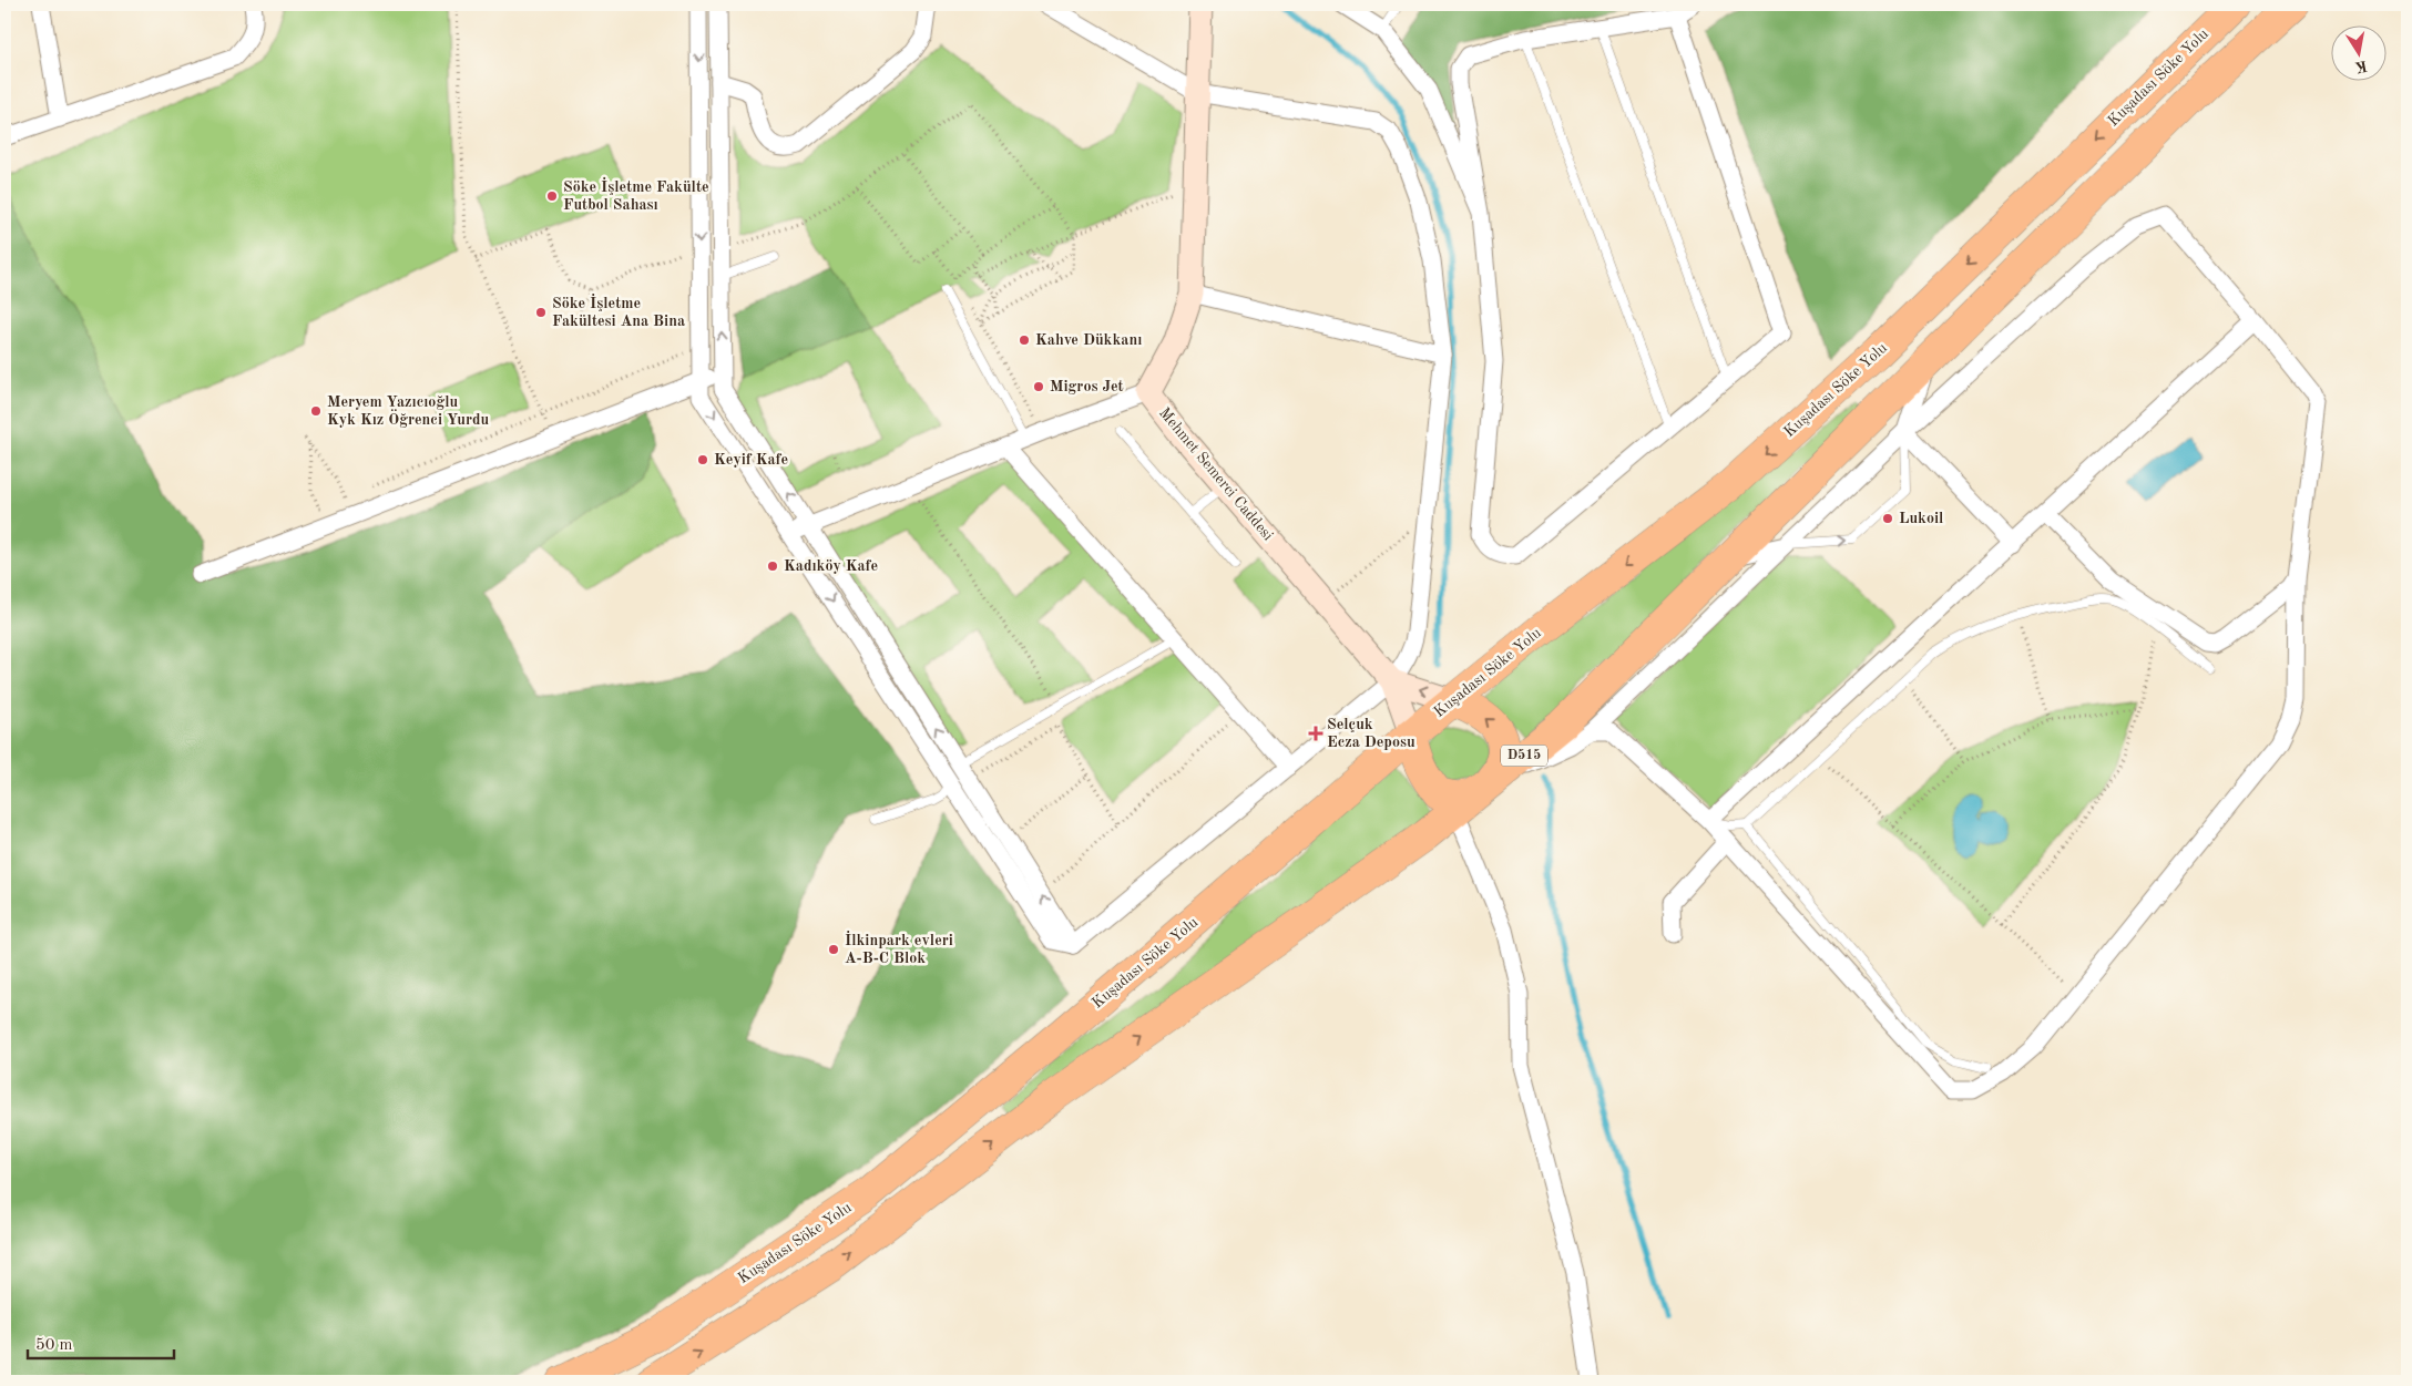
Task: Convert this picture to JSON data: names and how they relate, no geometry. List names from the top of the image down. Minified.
{"streets":{"highway":["Kuşadası Söke Yolu","D515"],"street":["Mehmet Semerci Caddesi"]},"crossings":[["Kuşadası Söke Yolu","Mehmet Semerci Caddesi"],["Kuşadası Söke Yolu","D515"],["Mehmet Semerci Caddesi","D515"]],"places":{"other":["Söke İşletme Fakülte Futbol Sahası","Söke İşletme Fakültesi Ana Bina","Kahve Dükkanı","Migros Jet","Meryem Yazıcıoğlu Kyk Kız Öğrenci Yurdu","Keyif Kafe","Lukoil","Kadıköy Kafe","İlkinpark evleri A-B-C Blok"],"health":["Selçuk Ecza Deposu"]},"scale_bar":"50 m","north":"bottom"}
